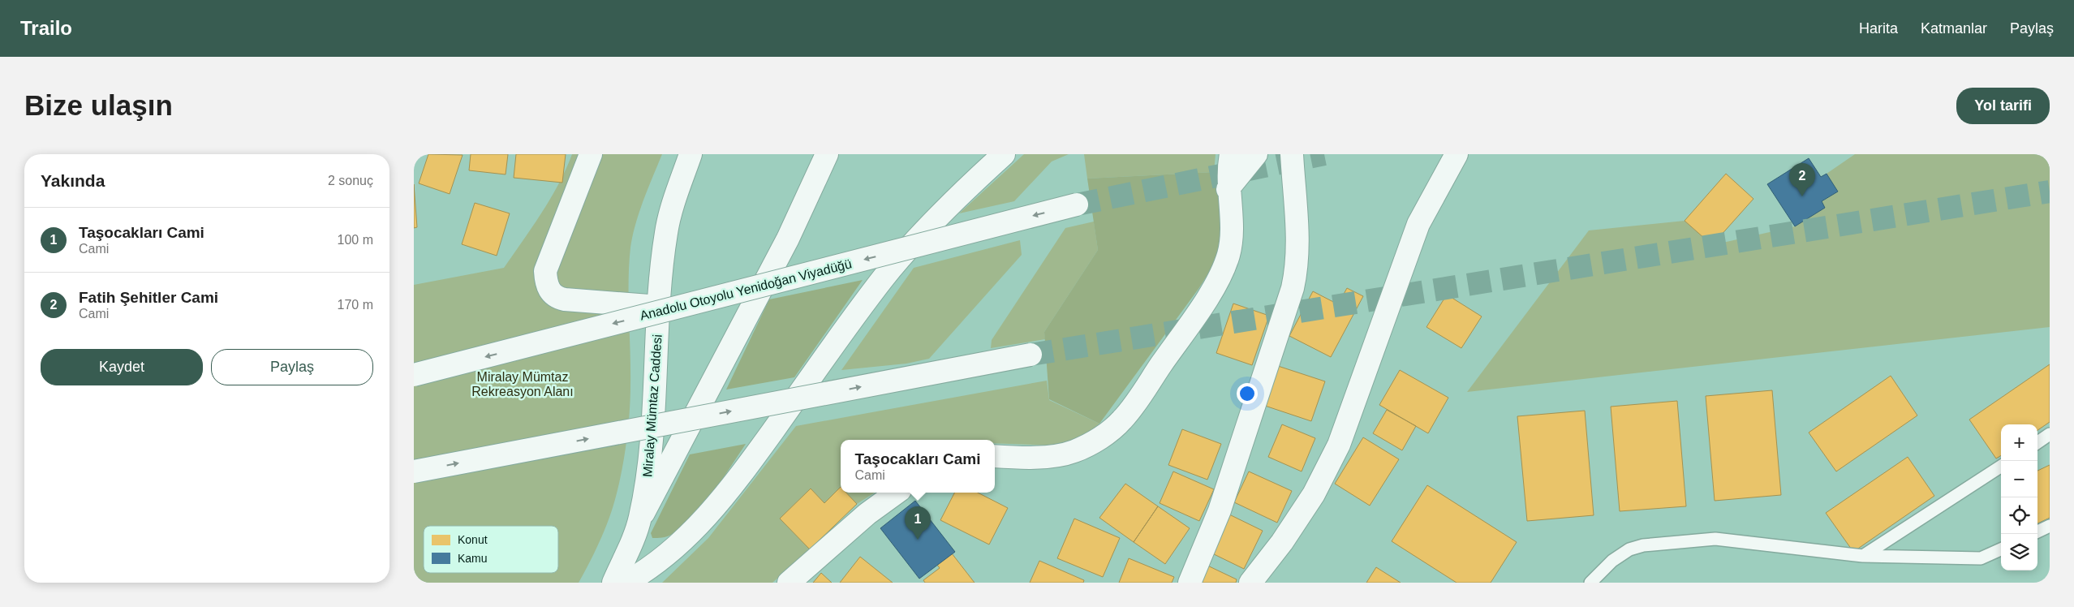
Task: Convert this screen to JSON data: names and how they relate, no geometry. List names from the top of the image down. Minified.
{"streets":{"main road":["Anadolu Otoyolu Yenidoğan Viyadüğü","Miralay Mümtaz Caddesi"]},"parks":["Miralay Mümtaz Rekreasyon Alanı"],"legend":["Konut","Kamu"],"page":{"header":"Trailo","nav":["Harita","Katmanlar","Paylaş"],"buttons":["Yol tarifi",["Kaydet","Paylaş"]],"title":"Bize ulaşın","heading":["Yakında","2 sonuç"],"pins":["2","1"],"list":[{"mark":"1","name":"Taşocakları Cami","note":"Cami","value":"100 m"},{"mark":"2","name":"Fatih Şehitler Cami","note":"Cami","value":"170 m"}],"map_buttons":["+","−"],"popup":["Taşocakları Cami","Cami"]}}
